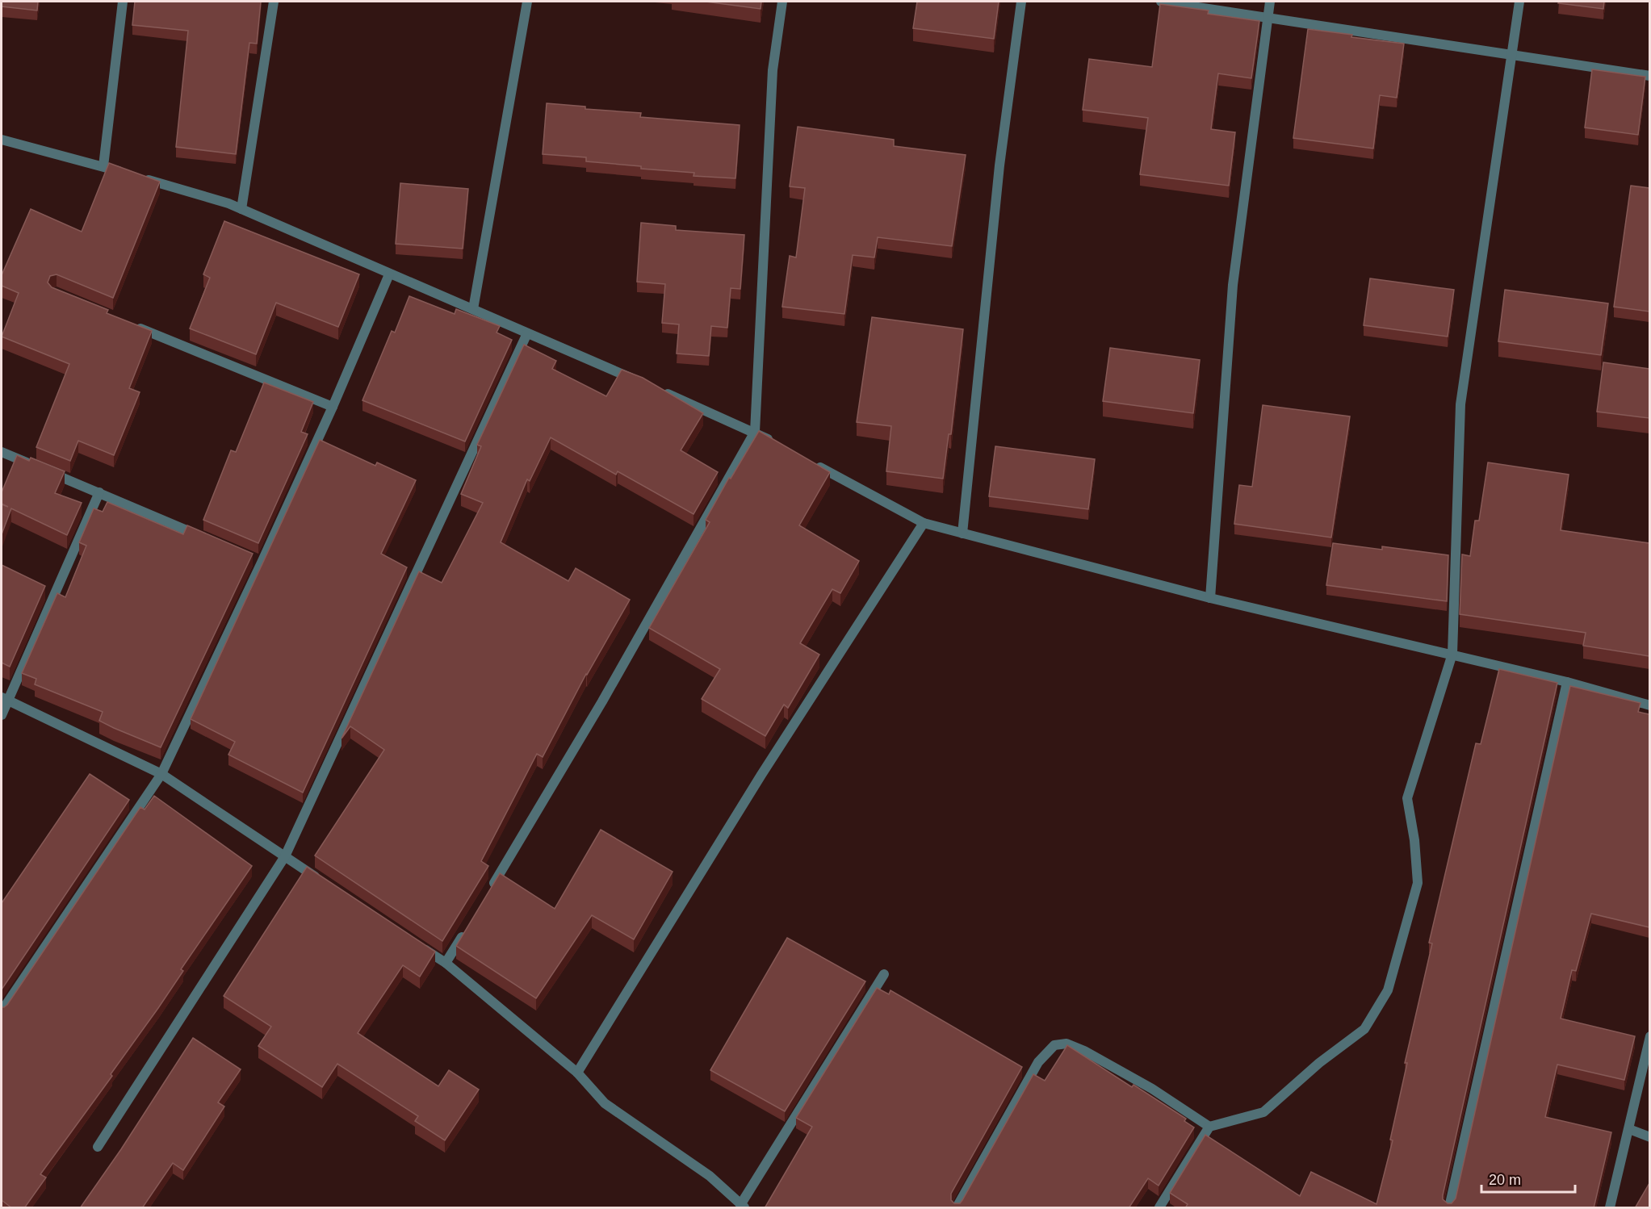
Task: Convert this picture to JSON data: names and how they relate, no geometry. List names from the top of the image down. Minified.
{"scale_bar":"20 m"}
